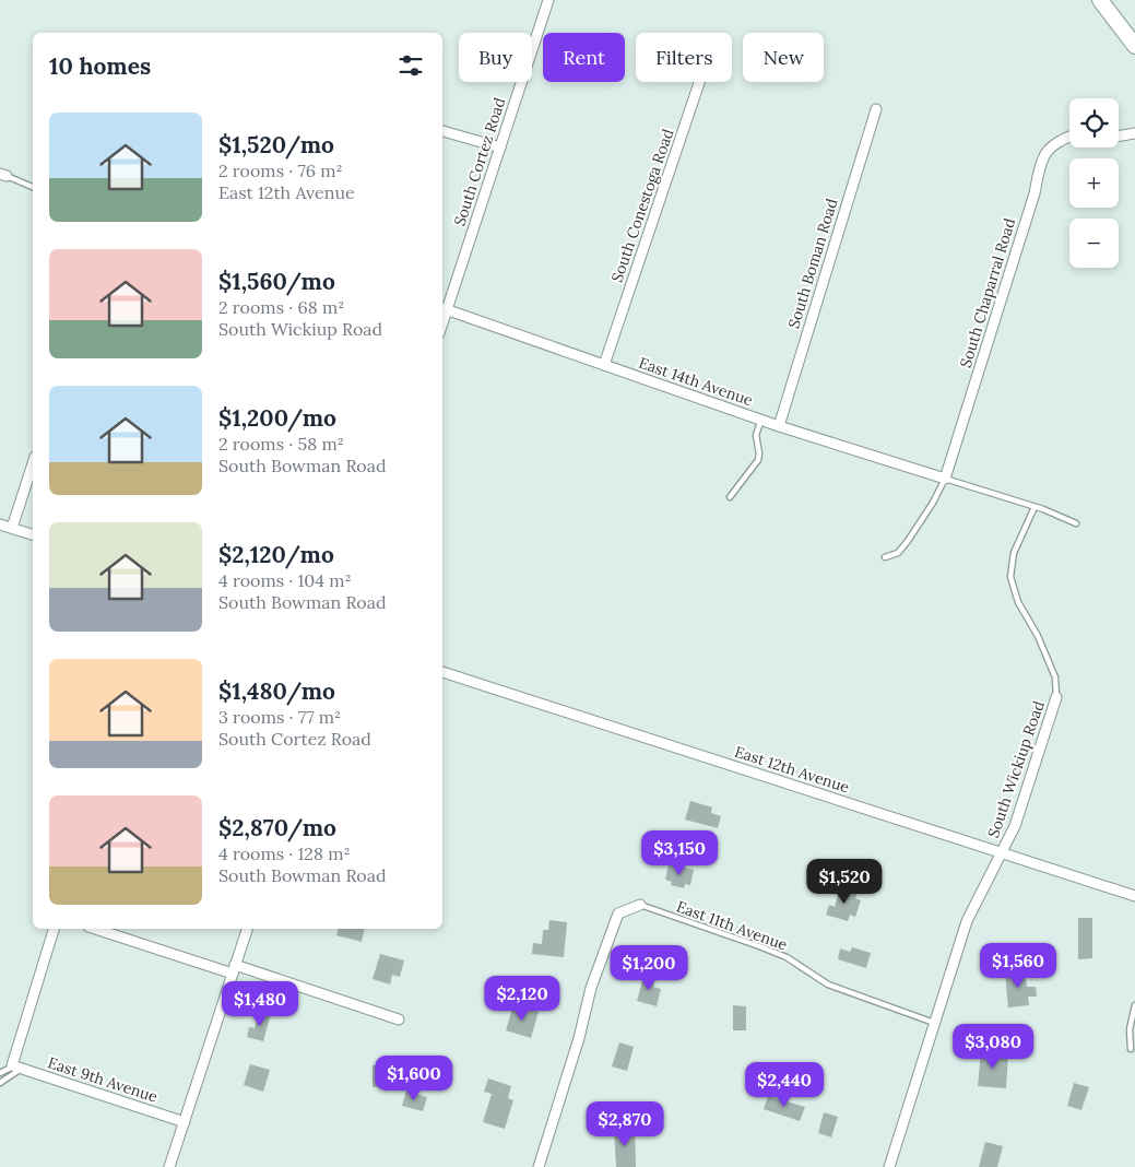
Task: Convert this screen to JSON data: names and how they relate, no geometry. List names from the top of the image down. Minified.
{"streets":{"street":["South Cortez Road","South Conestoga Road","South Boman Road","South Chaparral Road","East 14th Avenue","East 12th Avenue","South Wickiup Road","East 9th Avenue"],"lane":["East 11th Avenue"]},"crossings":[["South Cortez Road","East 14th Avenue"],["South Conestoga Road","East 14th Avenue"],["South Boman Road","East 14th Avenue"],["South Chaparral Road","East 14th Avenue"],["East 12th Avenue","South Wickiup Road"],["South Wickiup Road","East 11th Avenue"]],"page":{"chip":["Buy","Rent","Filters","New"],"heading":"10 homes","map_buttons":["+","−"],"list":[{"name":"$1,520/mo","note":"2 rooms · 76 m² · East 12th Avenue"},{"name":"$1,560/mo","note":"2 rooms · 68 m² · South Wickiup Road"},{"name":"$1,200/mo","note":"2 rooms · 58 m² · South Bowman Road"},{"name":"$2,120/mo","note":"4 rooms · 104 m² · South Bowman Road"},{"name":"$1,480/mo","note":"3 rooms · 77 m² · South Cortez Road"},{"name":"$2,870/mo","note":"4 rooms · 128 m² · South Bowman Road"}],"price":["$3,150","$1,520","$1,560","$1,200","$2,120","$1,480","$3,080","$1,600","$2,440","$2,870"]}}
